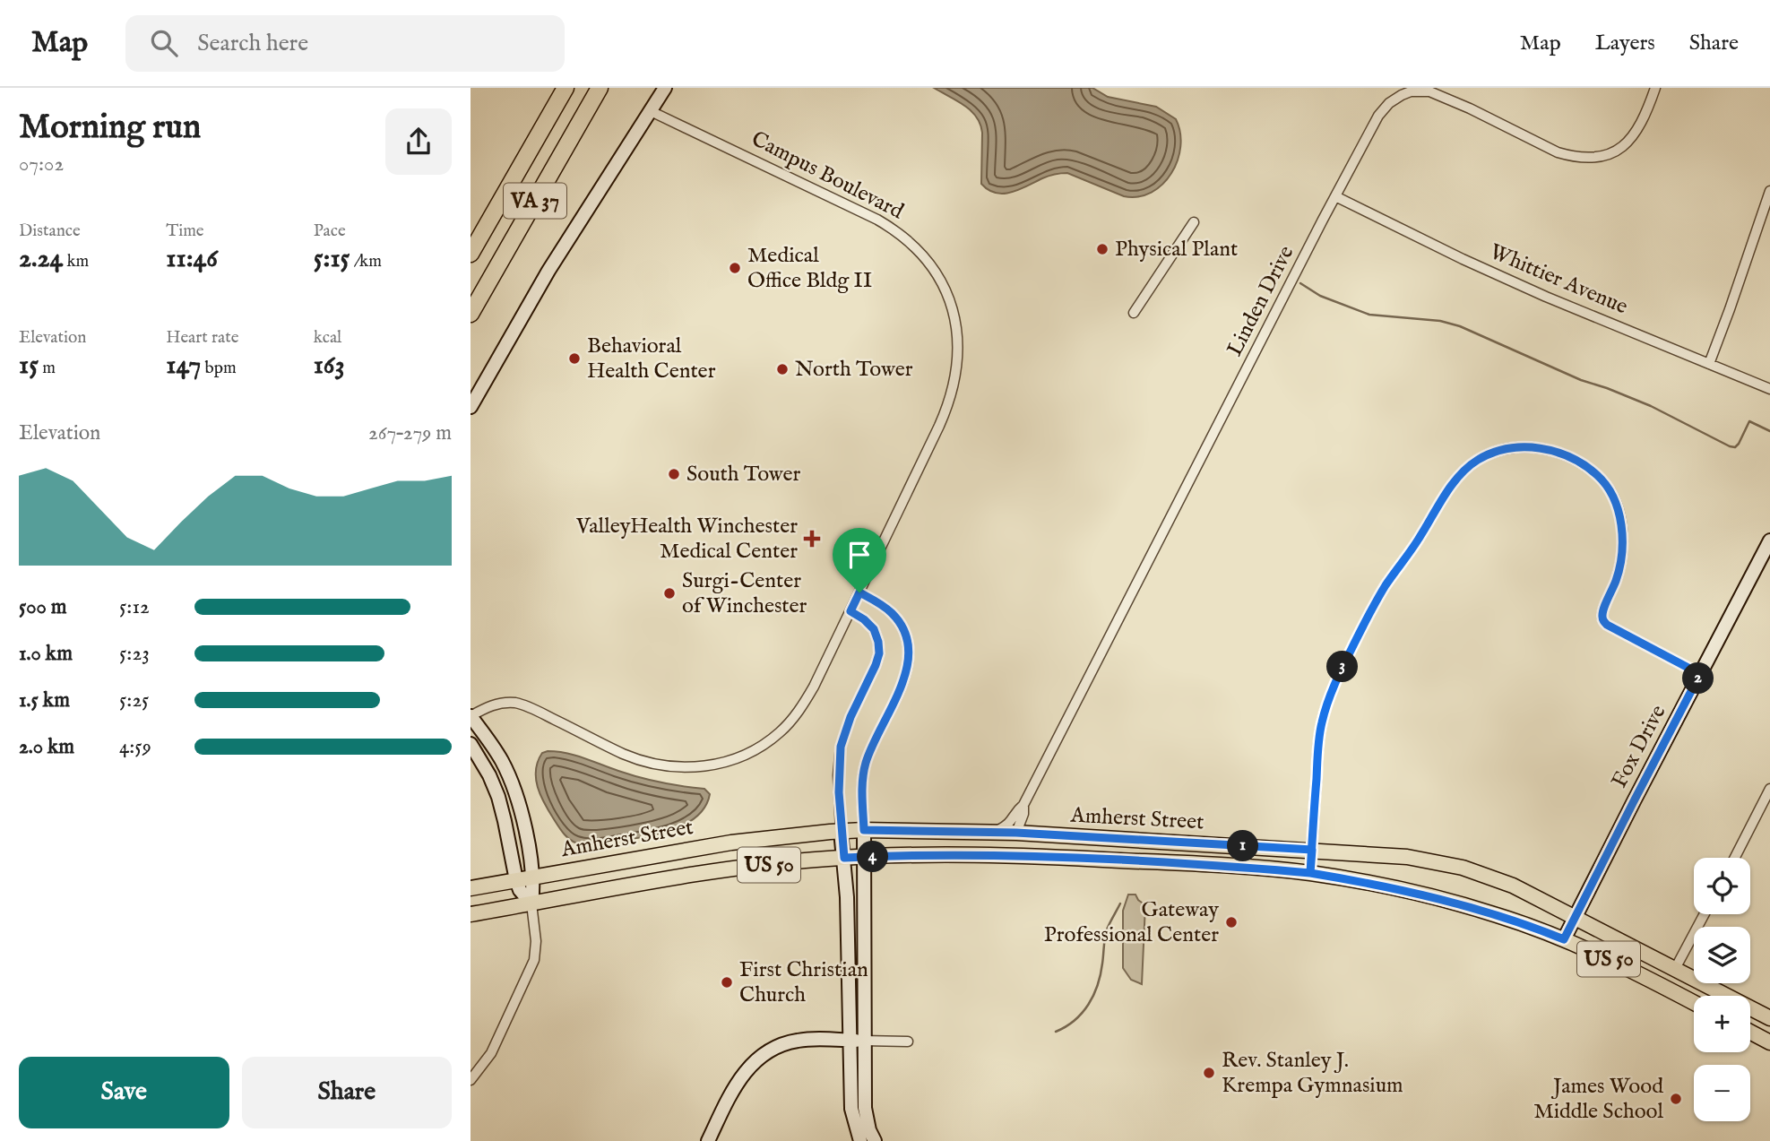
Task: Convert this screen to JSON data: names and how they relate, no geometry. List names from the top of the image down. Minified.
{"streets":{"highway":["VA 37"],"main road":["Campus Boulevard","Fox Drive","Amherst Street","US 50"],"street":["Whittier Avenue","Linden Drive"]},"crossings":[["Campus Boulevard","Amherst Street"],["Whittier Avenue","Linden Drive"],["Linden Drive","Amherst Street"],["Fox Drive","Amherst Street"]],"places":{"other":["Physical Plant","Medical Office Bldg II","Behavioral Health Center","North Tower","South Tower","Surgi-Center of Winchester","Gateway Professional Center","First Christian Church","Rev. Stanley J. Krempa Gymnasium","James Wood Middle School"],"health":["ValleyHealth Winchester Medical Center"]},"page":{"header":"Map","search":"Search here","nav":["Map","Layers","Share"],"heading":["Morning run","07:02"],"stats":[["Distance","2.24 km"],["Time","11:46"],["Pace","5:15 /km"],["Elevation","15 m"],["Heart rate","147 bpm"],["kcal","163"]],"chart":["Elevation","267–279 m"],"list":[{"name":"500 m","note":"5:12"},{"name":"1.0 km","note":"5:23"},{"name":"1.5 km","note":"5:25"},{"name":"2.0 km","note":"4:59"}],"pins":["3","2","1","4"],"map_buttons":["+","−"],"buttons":["Save","Share"]}}
